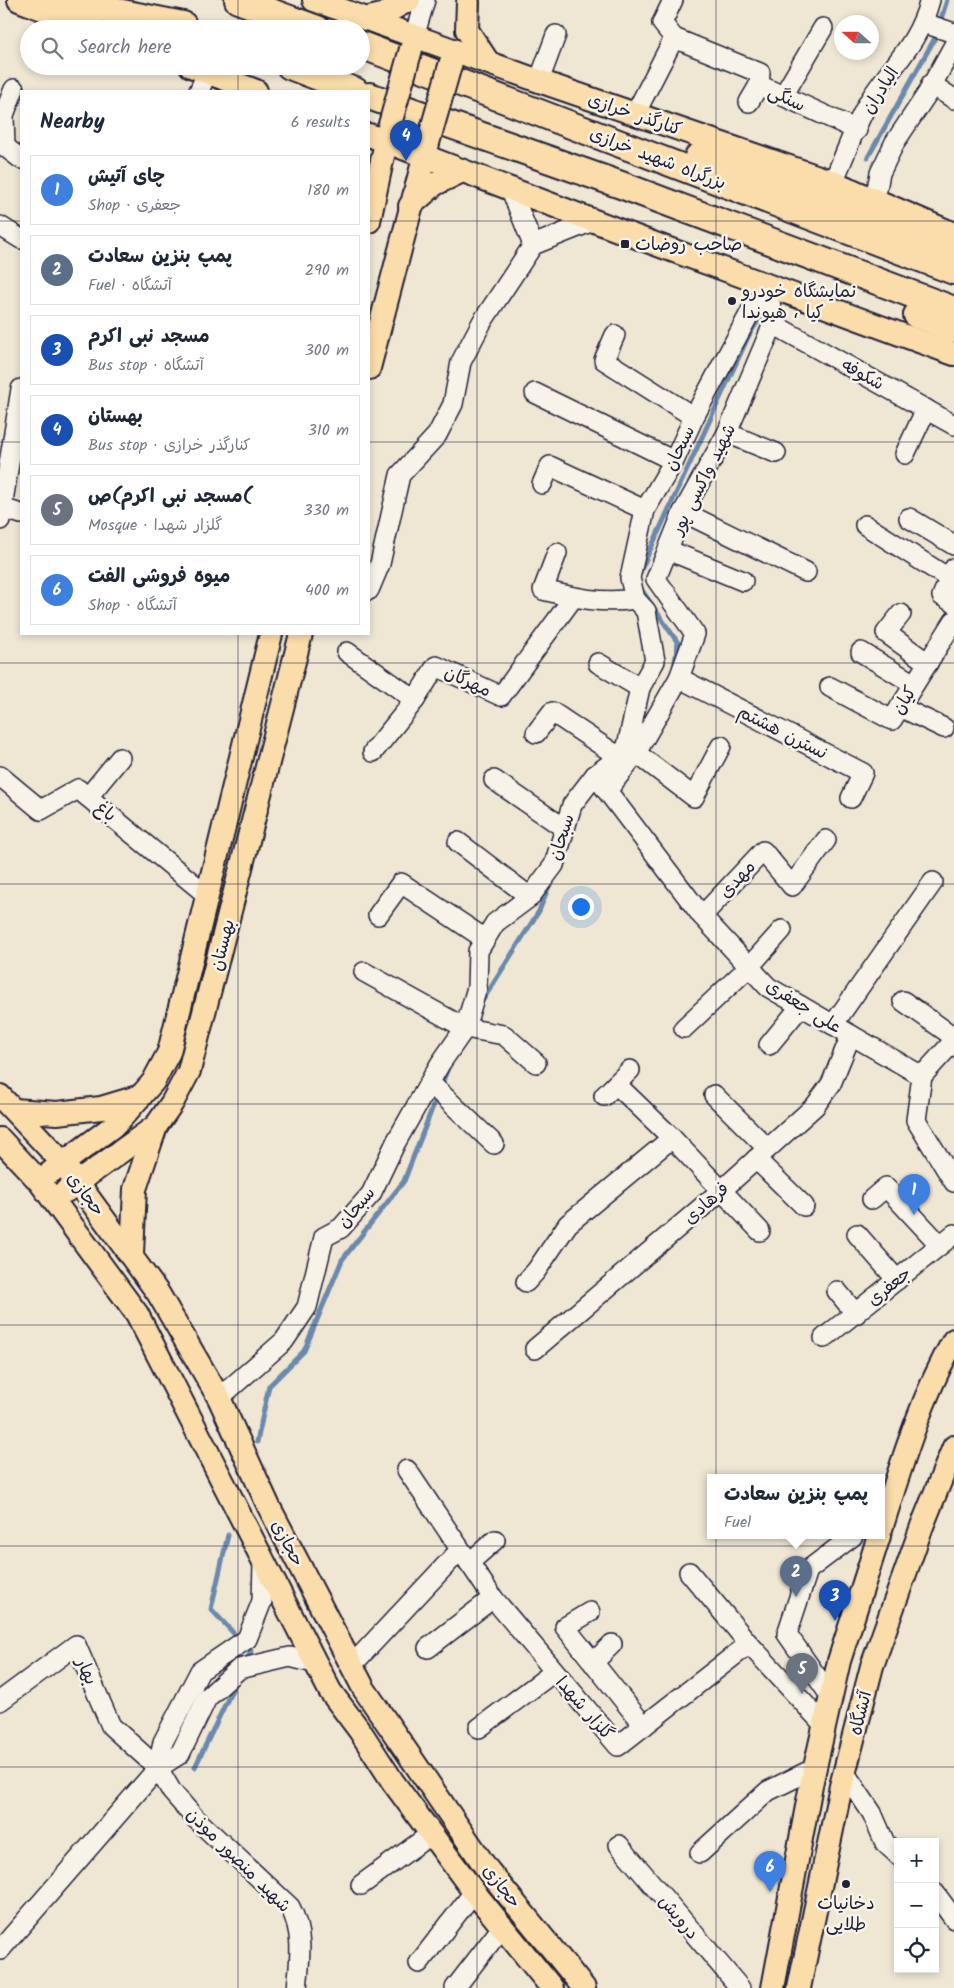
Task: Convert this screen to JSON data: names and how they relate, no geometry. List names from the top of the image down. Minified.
{"streets":{"highway":["بزرگراه شهید خرازی"],"main road":["کنارگذر خرازی","بهستان","حجازی","آتشگاه"],"street":["الیادران","سنگی","شکوفه","سبحان","شهید واکسی پور","مهرگان","کیان","نسترن هشتم","باغ","مهدی","علی جعفری","فرهادی","جعفری","بهار","گلزار شهدا","شهید منصور موذن","درویش"]},"crossings":[["الیادران","سنگی"],["الیادران","کنارگذر خرازی"],["شکوفه","شهید واکسی پور"],["سبحان","شهید واکسی پور"],["سبحان","علی جعفری"],["سبحان","حجازی"],["شهید واکسی پور","نسترن هشتم"],["شهید واکسی پور","علی جعفری"],["باغ","بهستان"],["مهدی","علی جعفری"],["بهستان","حجازی"],["علی جعفری","فرهادی"],["بهار","شهید منصور موذن"]],"places":{"transit":["صاحب روضات"],"other":["نمایشگاه خودرو کیا ، هیوندا","دخانیات طلایی"]},"north":"left","page":{"search":"Search here","heading":["Nearby","6 results"],"pins":["4","1","2","3","5","6"],"list":[{"mark":"1","name":"چای آتیش","note":"Shop · جعفری","value":"180 m"},{"mark":"2","name":"پمپ بنزین سعادت","note":"Fuel · آتشگاه","value":"290 m"},{"mark":"3","name":"مسجد نبی اکرم","note":"Bus stop · آتشگاه","value":"300 m"},{"mark":"4","name":"بهستان","note":"Bus stop · کنارگذر خرازی","value":"310 m"},{"mark":"5","name":"مسجد نبی اکرم)ص(","note":"Mosque · گلزار شهدا","value":"330 m"},{"mark":"6","name":"میوه فروشی الفت","note":"Shop · آتشگاه","value":"400 m"}],"popup":["پمپ بنزین سعادت","Fuel"],"map_buttons":["+","−"]}}
